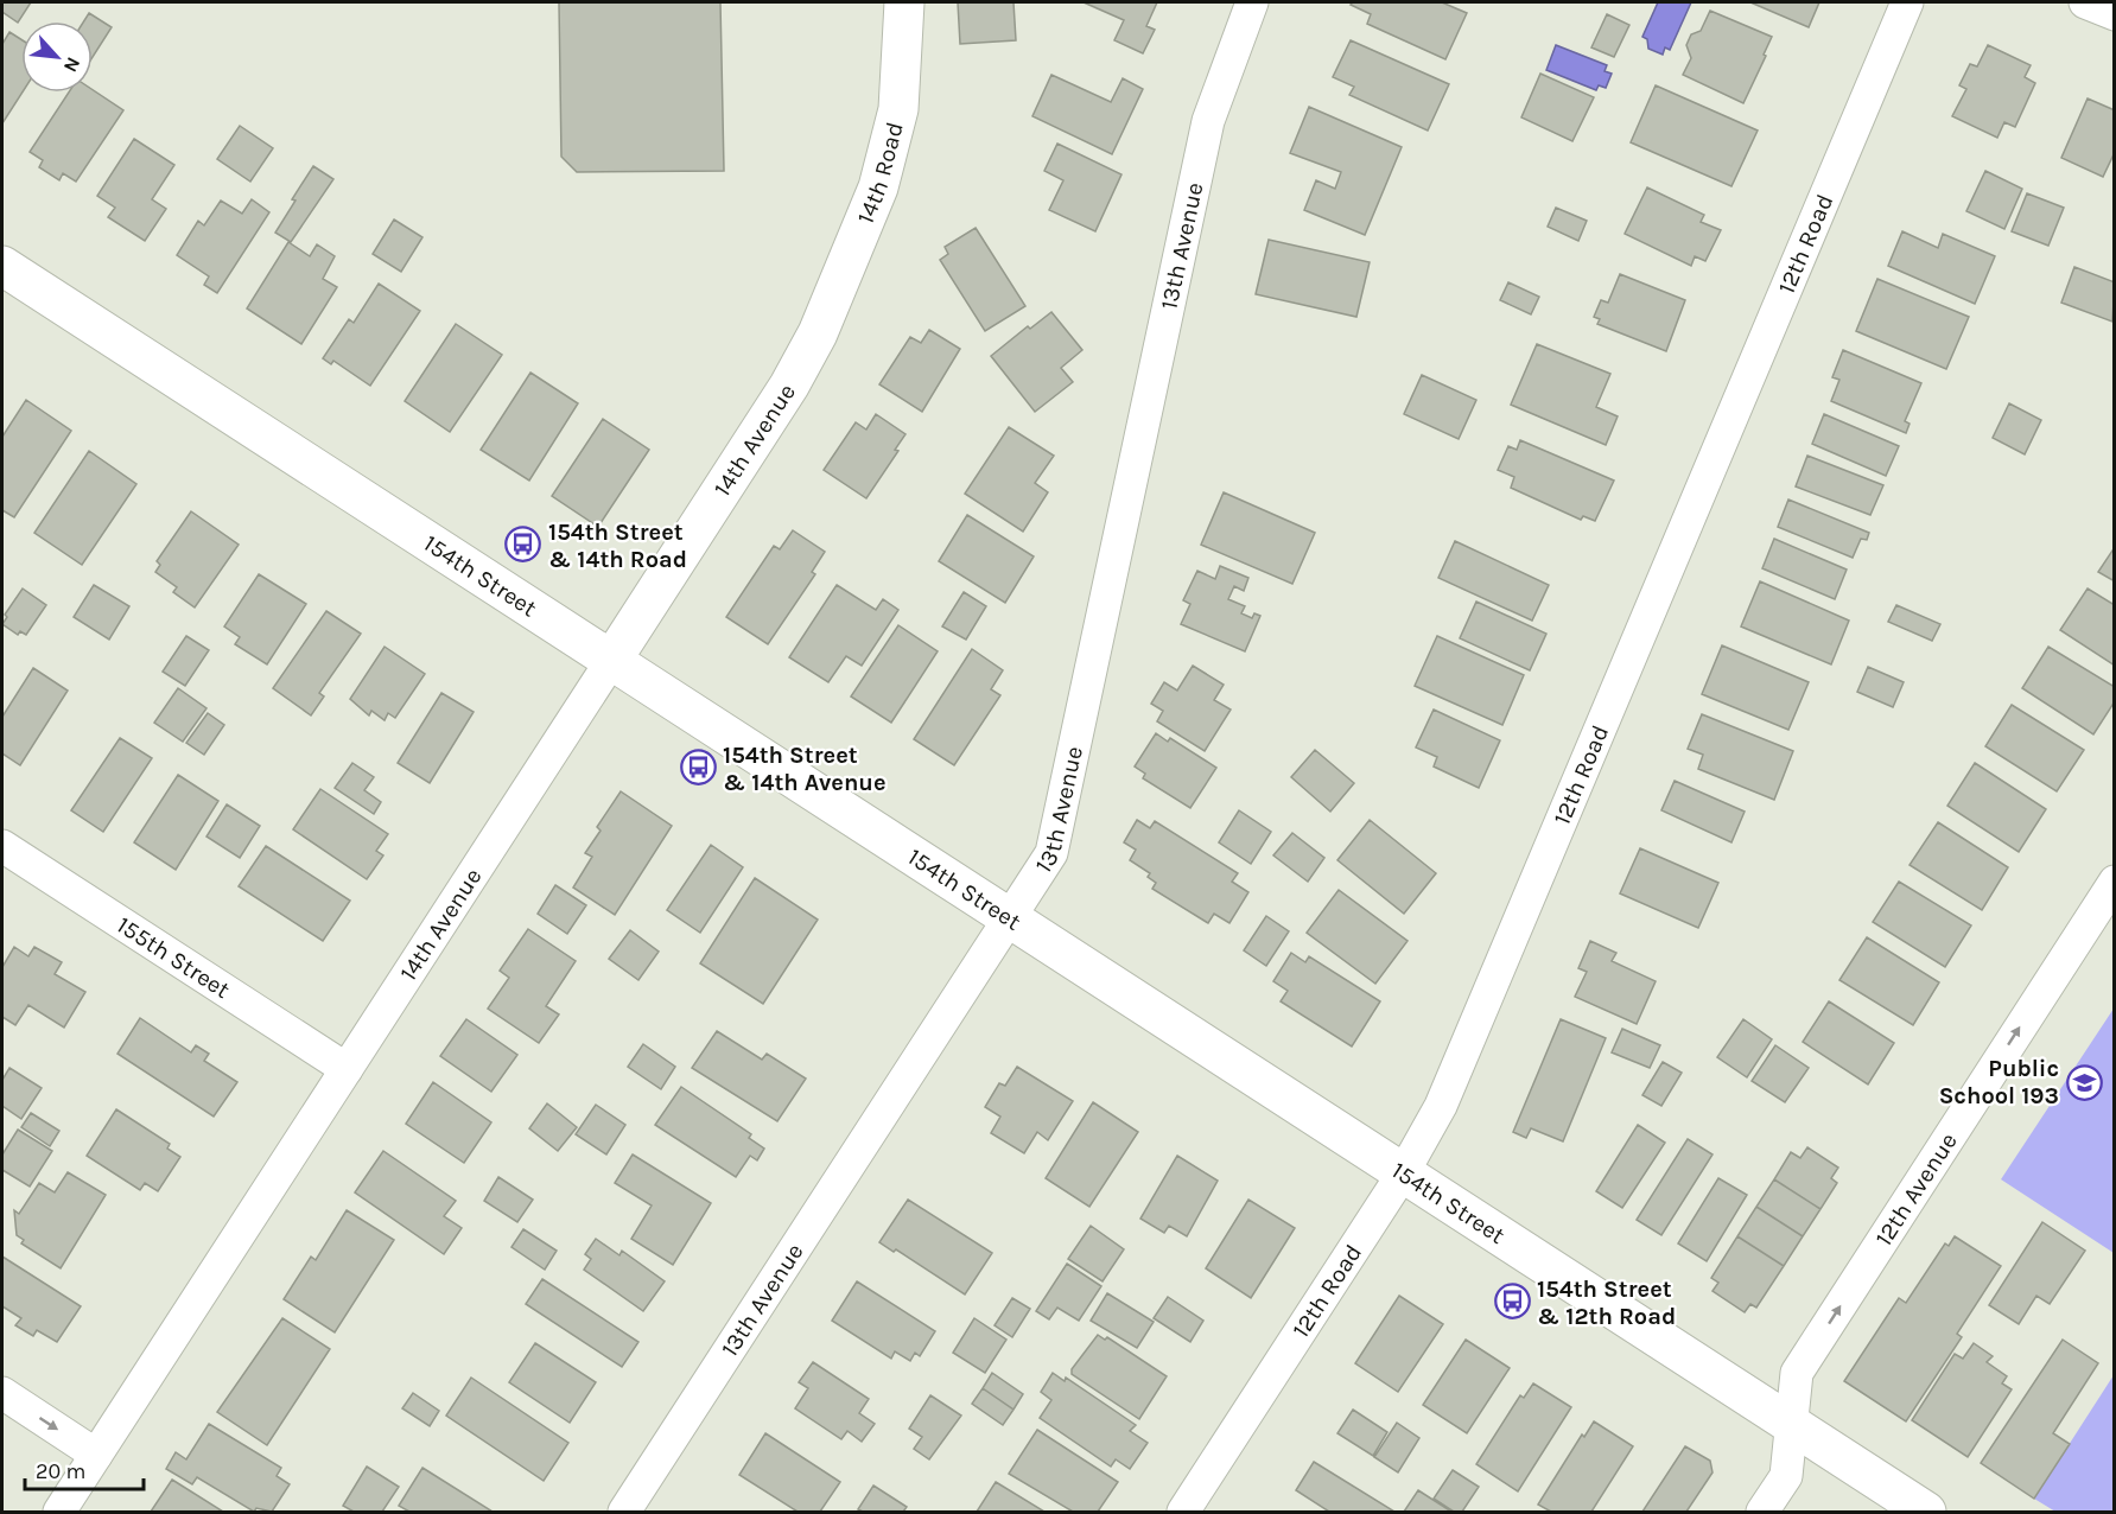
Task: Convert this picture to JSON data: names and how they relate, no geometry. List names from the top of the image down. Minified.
{"streets":{"street":["14th Road","13th Avenue","12th Road","14th Avenue","154th Street","155th Street","12th Avenue"]},"crossings":[["14th Road","14th Avenue"],["13th Avenue","154th Street"],["12th Road","154th Street"],["14th Avenue","154th Street"],["14th Avenue","155th Street"],["154th Street","12th Avenue"]],"one_way":["12th Avenue"],"places":{"bus stop":["154th Street & 14th Road","154th Street & 14th Avenue","154th Street & 12th Road"],"school or university":["Public School 193"]},"scale_bar":"20 m","north":"bottom right"}
